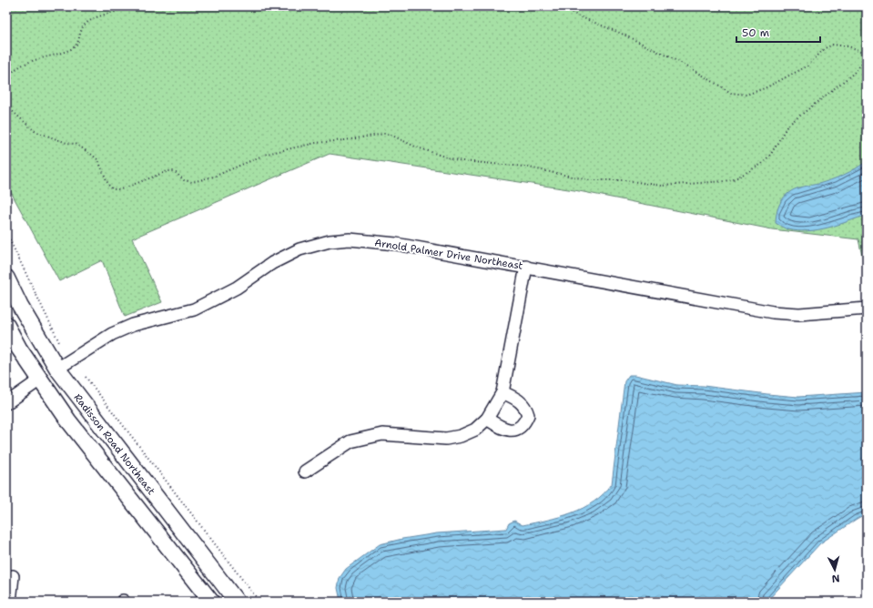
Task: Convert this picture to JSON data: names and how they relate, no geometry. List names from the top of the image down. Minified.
{"streets":{"main road":["Radisson Road Northeast"],"street":["Arnold Palmer Drive Northeast"]},"crossings":[["Arnold Palmer Drive Northeast","Radisson Road Northeast"]],"scale_bar":"50 m","north":"bottom"}
